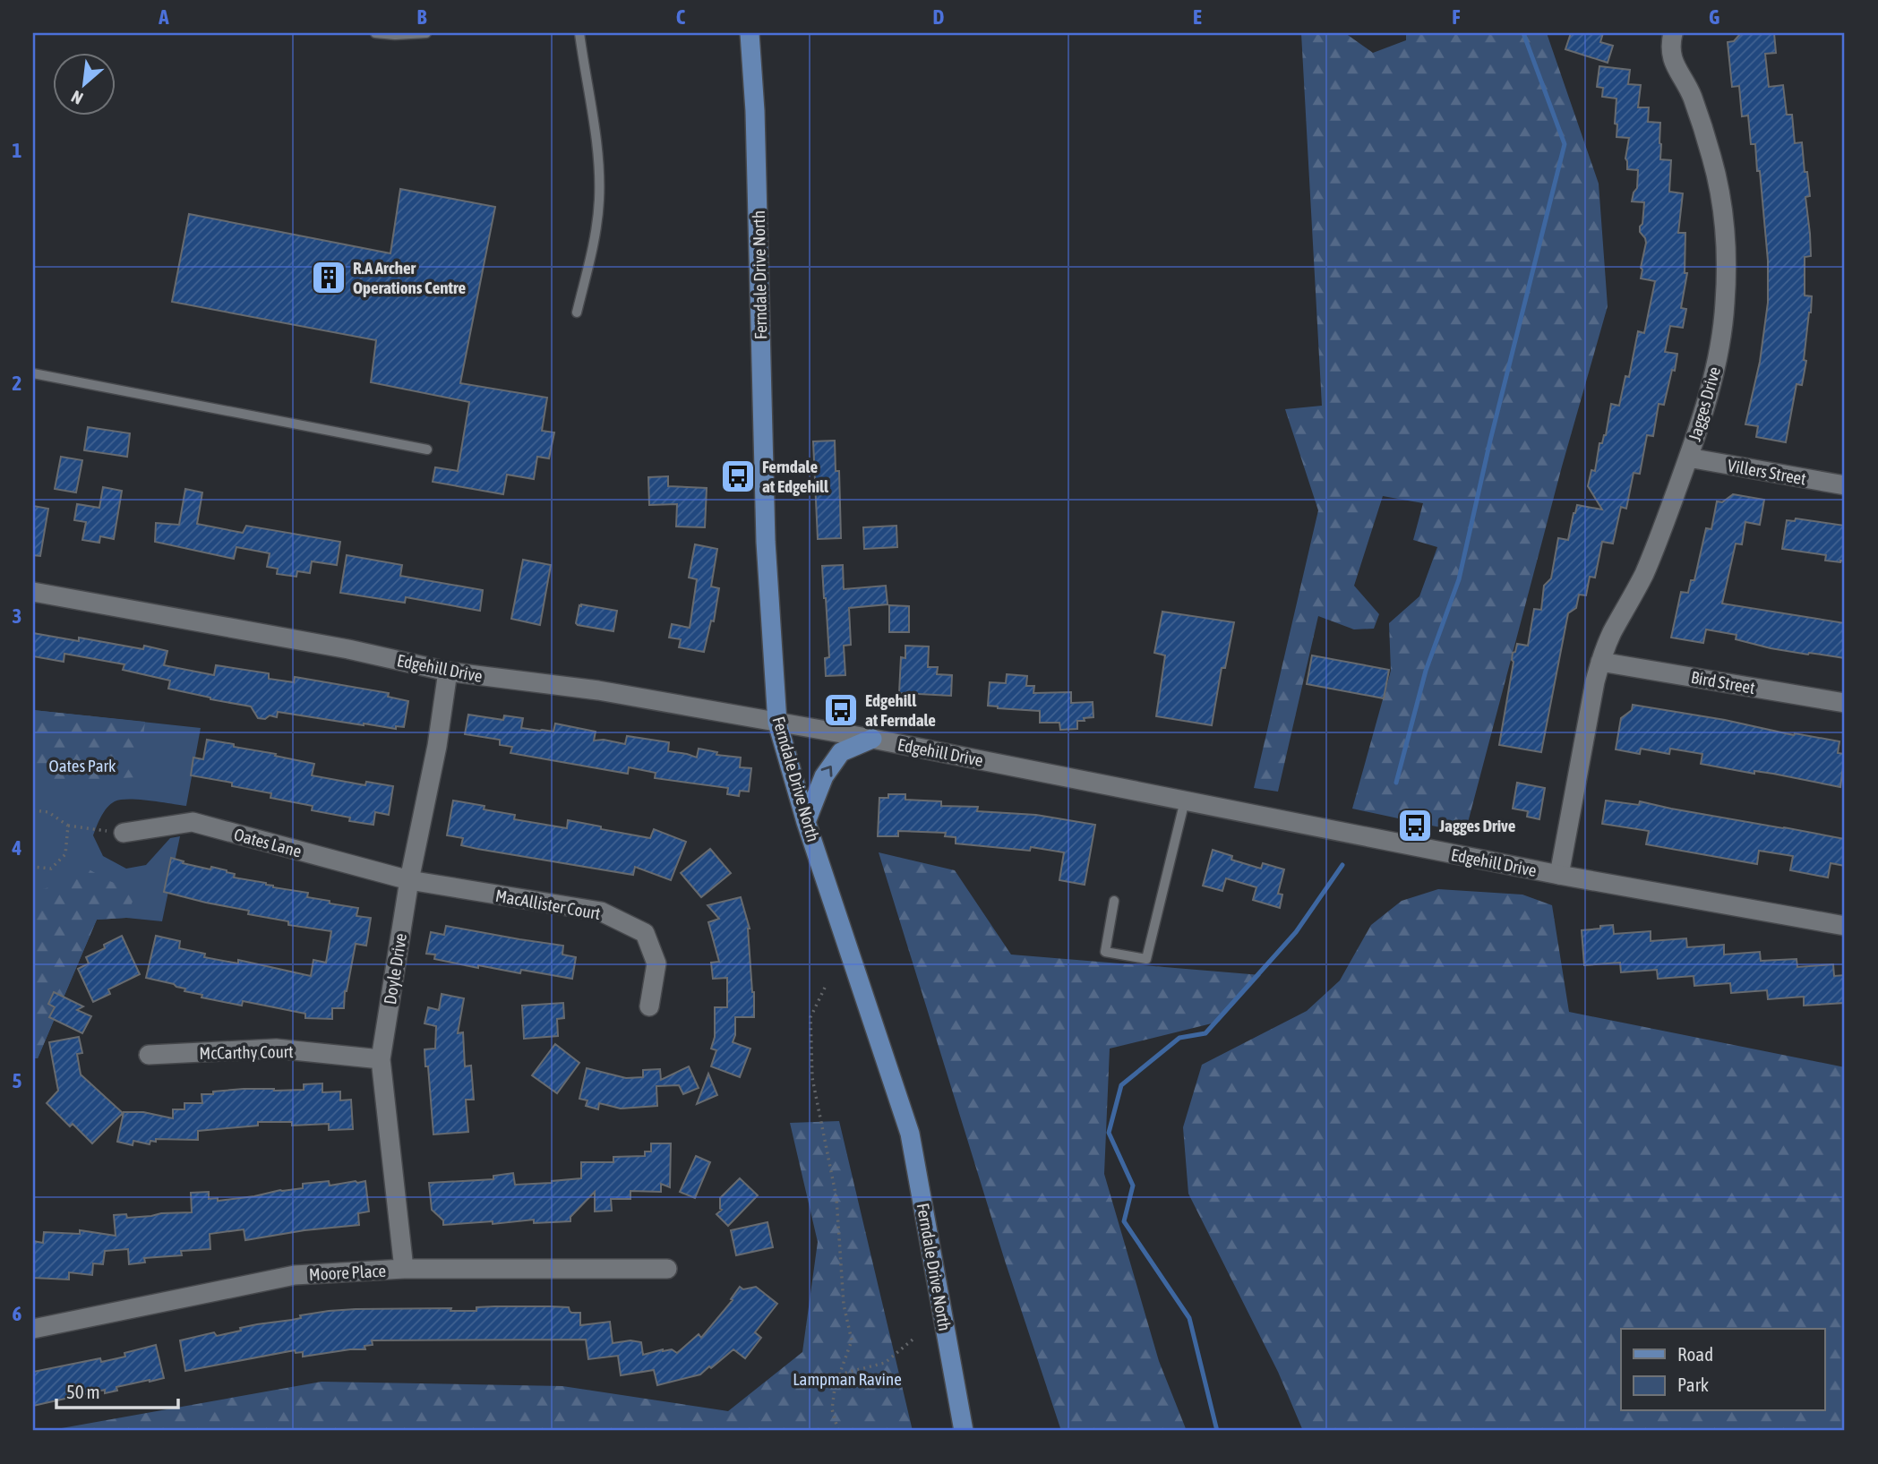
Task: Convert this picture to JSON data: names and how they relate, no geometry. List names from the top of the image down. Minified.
{"streets":{"main road":["Ferndale Drive North"],"street":["Jagges Drive","Villers Street","Edgehill Drive","Bird Street","Oates Lane","MacAllister Court","Doyle Drive","McCarthy Court","Moore Place"]},"crossings":[["Ferndale Drive North","Edgehill Drive"],["Jagges Drive","Villers Street"],["Jagges Drive","Edgehill Drive"],["Jagges Drive","Bird Street"],["Edgehill Drive","Doyle Drive"],["Oates Lane","MacAllister Court"],["Oates Lane","Doyle Drive"],["MacAllister Court","Doyle Drive"],["Doyle Drive","McCarthy Court"],["Doyle Drive","Moore Place"]],"parks":["Oates Park","Lampman Ravine"],"places":{"building":["R.A Archer Operations Centre"],"bus stop":["Ferndale at Edgehill","Edgehill at Ferndale","Jagges Drive"]},"legend":["Road","Park"],"scale_bar":"50 m","north":"bottom left","grid":{"columns":["A","B","C","D","E","F","G"],"rows":["1","2","3","4","5","6"]}}
